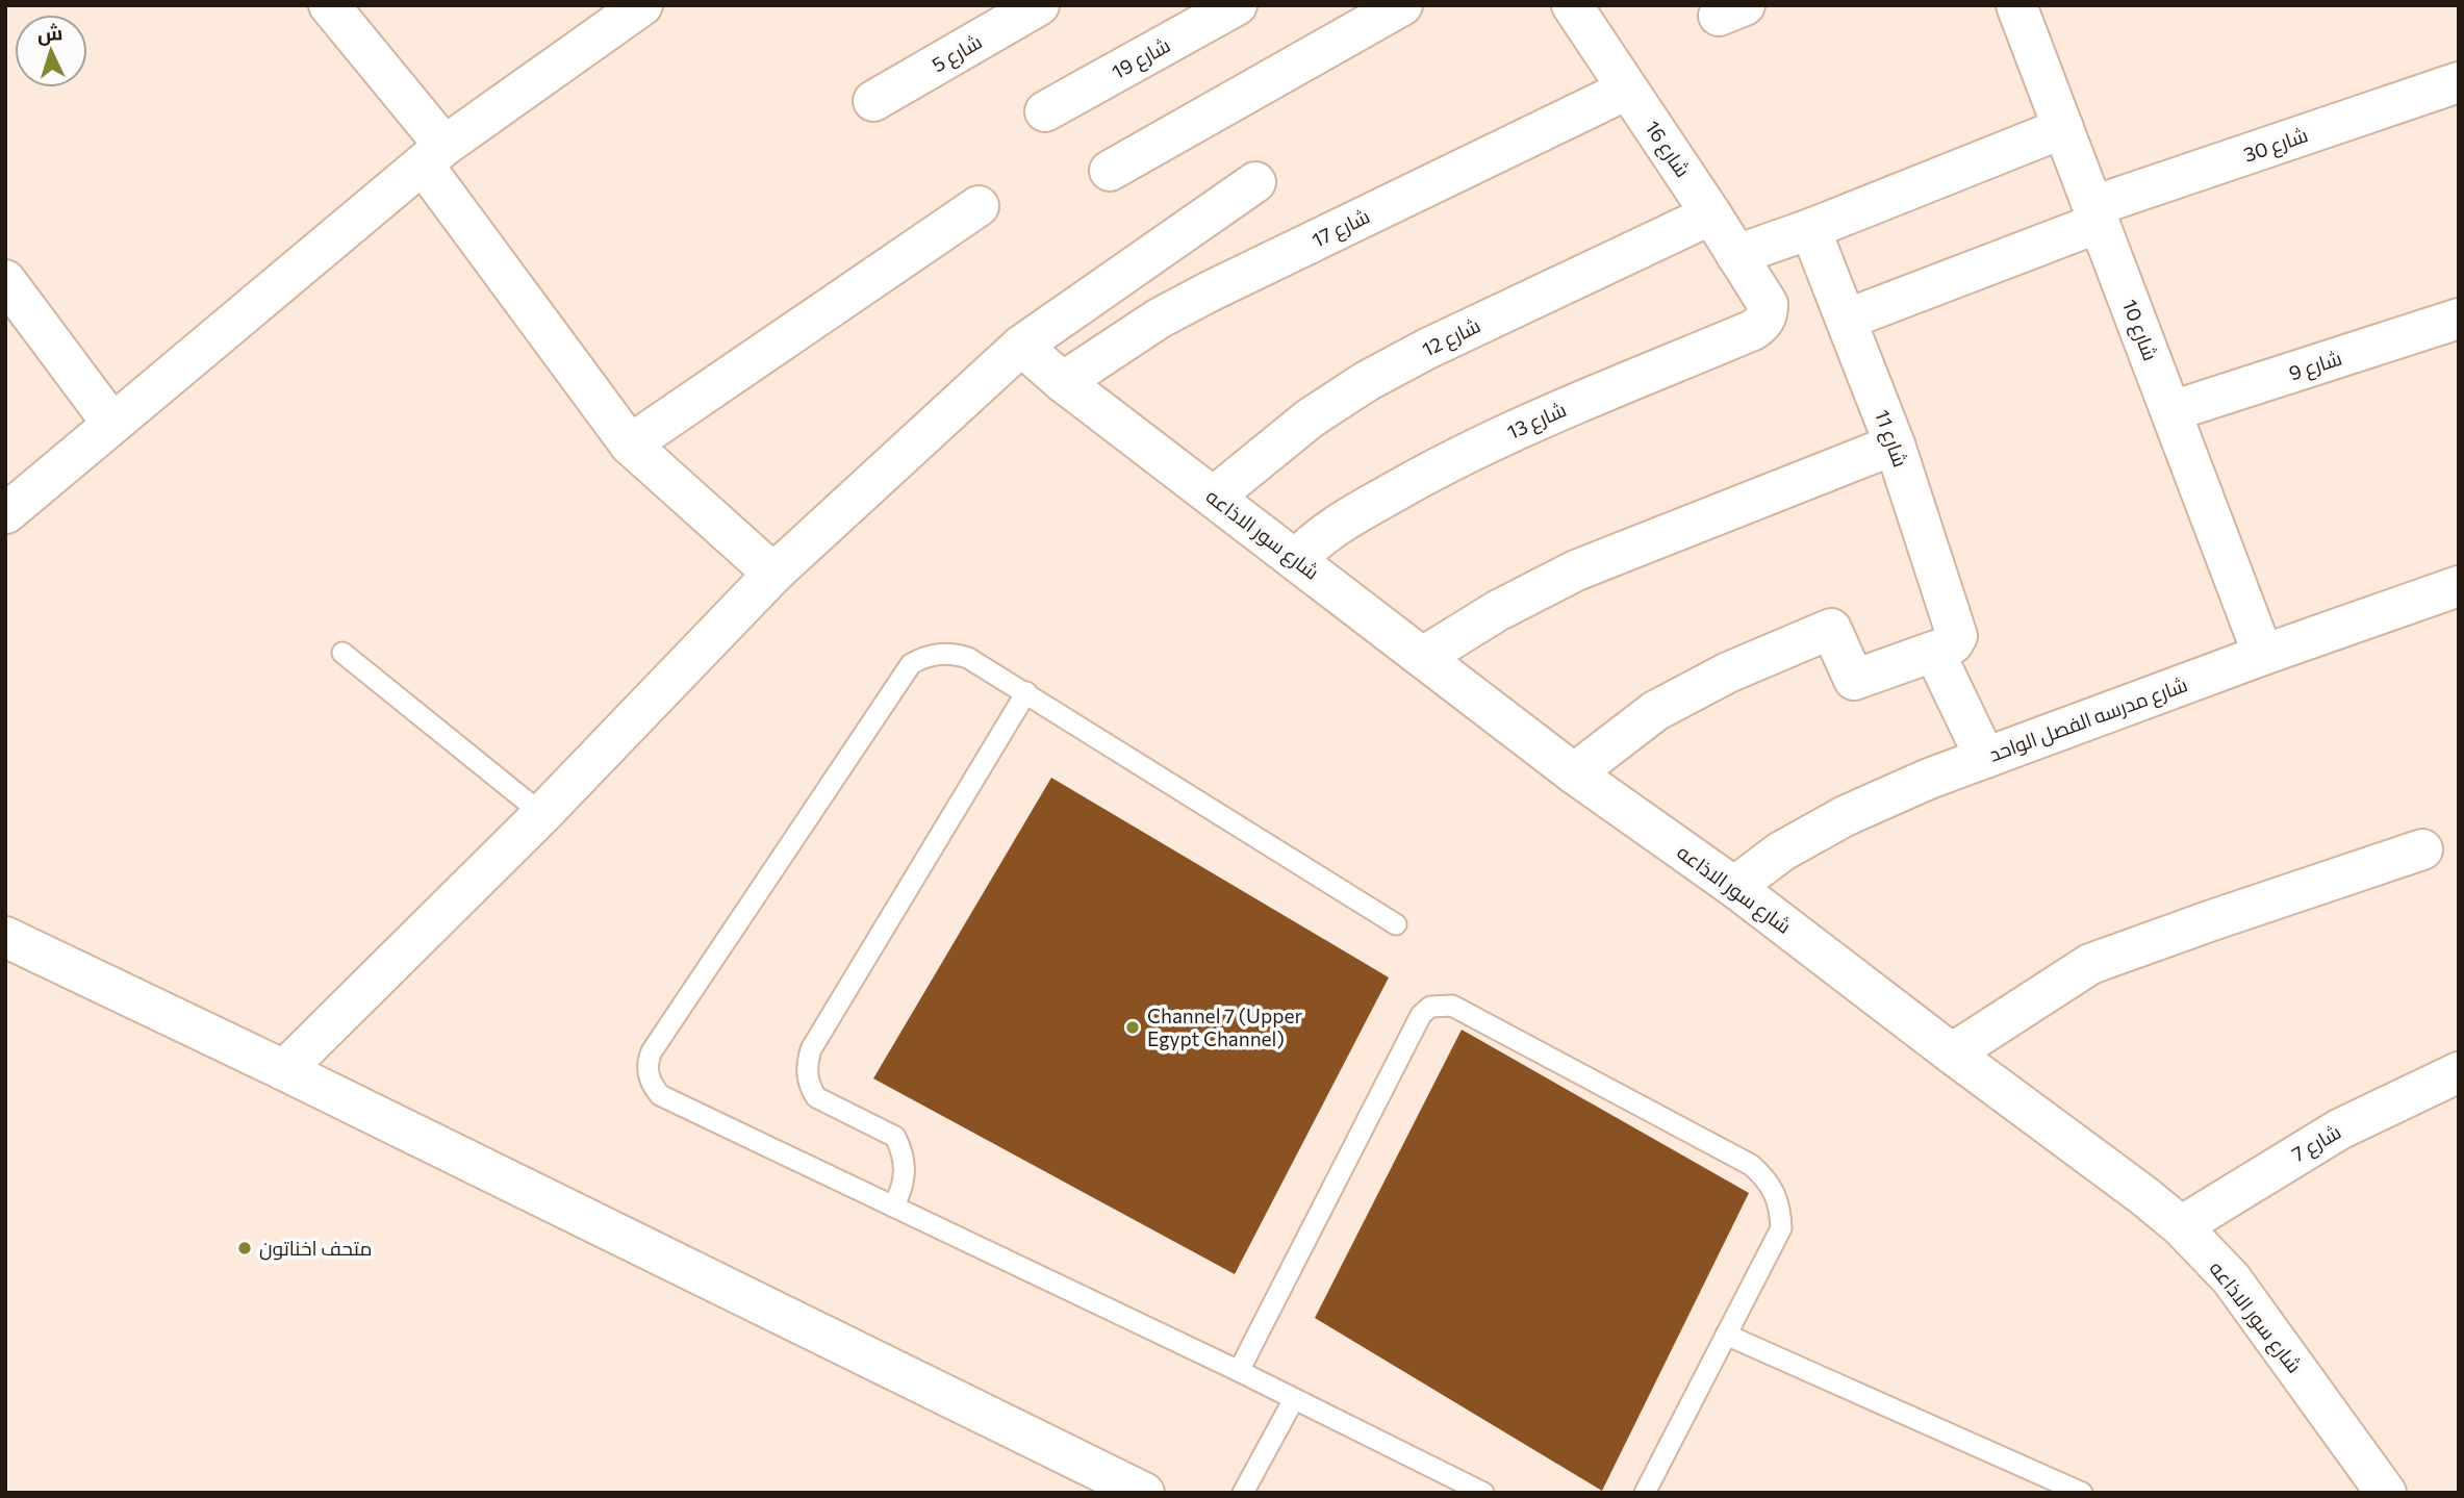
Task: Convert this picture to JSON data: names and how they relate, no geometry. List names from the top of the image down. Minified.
{"streets":{"street":["شارع 5","شارع 19","شارع 30","شارع 16","شارع 17","شارع 10","شارع 12","شارع 9","شارع 13","شارع 11","شارع سور الاذاعه","شارع مدرسه الفصل الواحد","شارع 7"]},"crossings":[["شارع 30","شارع 10"],["شارع 30","شارع 11"],["شارع 16","شارع 17"],["شارع 16","شارع 12"],["شارع 16","شارع 13"],["شارع 17","شارع سور الاذاعه"],["شارع 10","شارع 9"],["شارع 10","شارع مدرسه الفصل الواحد"],["شارع 12","شارع سور الاذاعه"],["شارع 13","شارع سور الاذاعه"],["شارع سور الاذاعه","شارع مدرسه الفصل الواحد"],["شارع سور الاذاعه","شارع 7"]],"places":["Channel 7 (Upper Egypt Channel)","متحف اخناتون"],"north":"top"}
